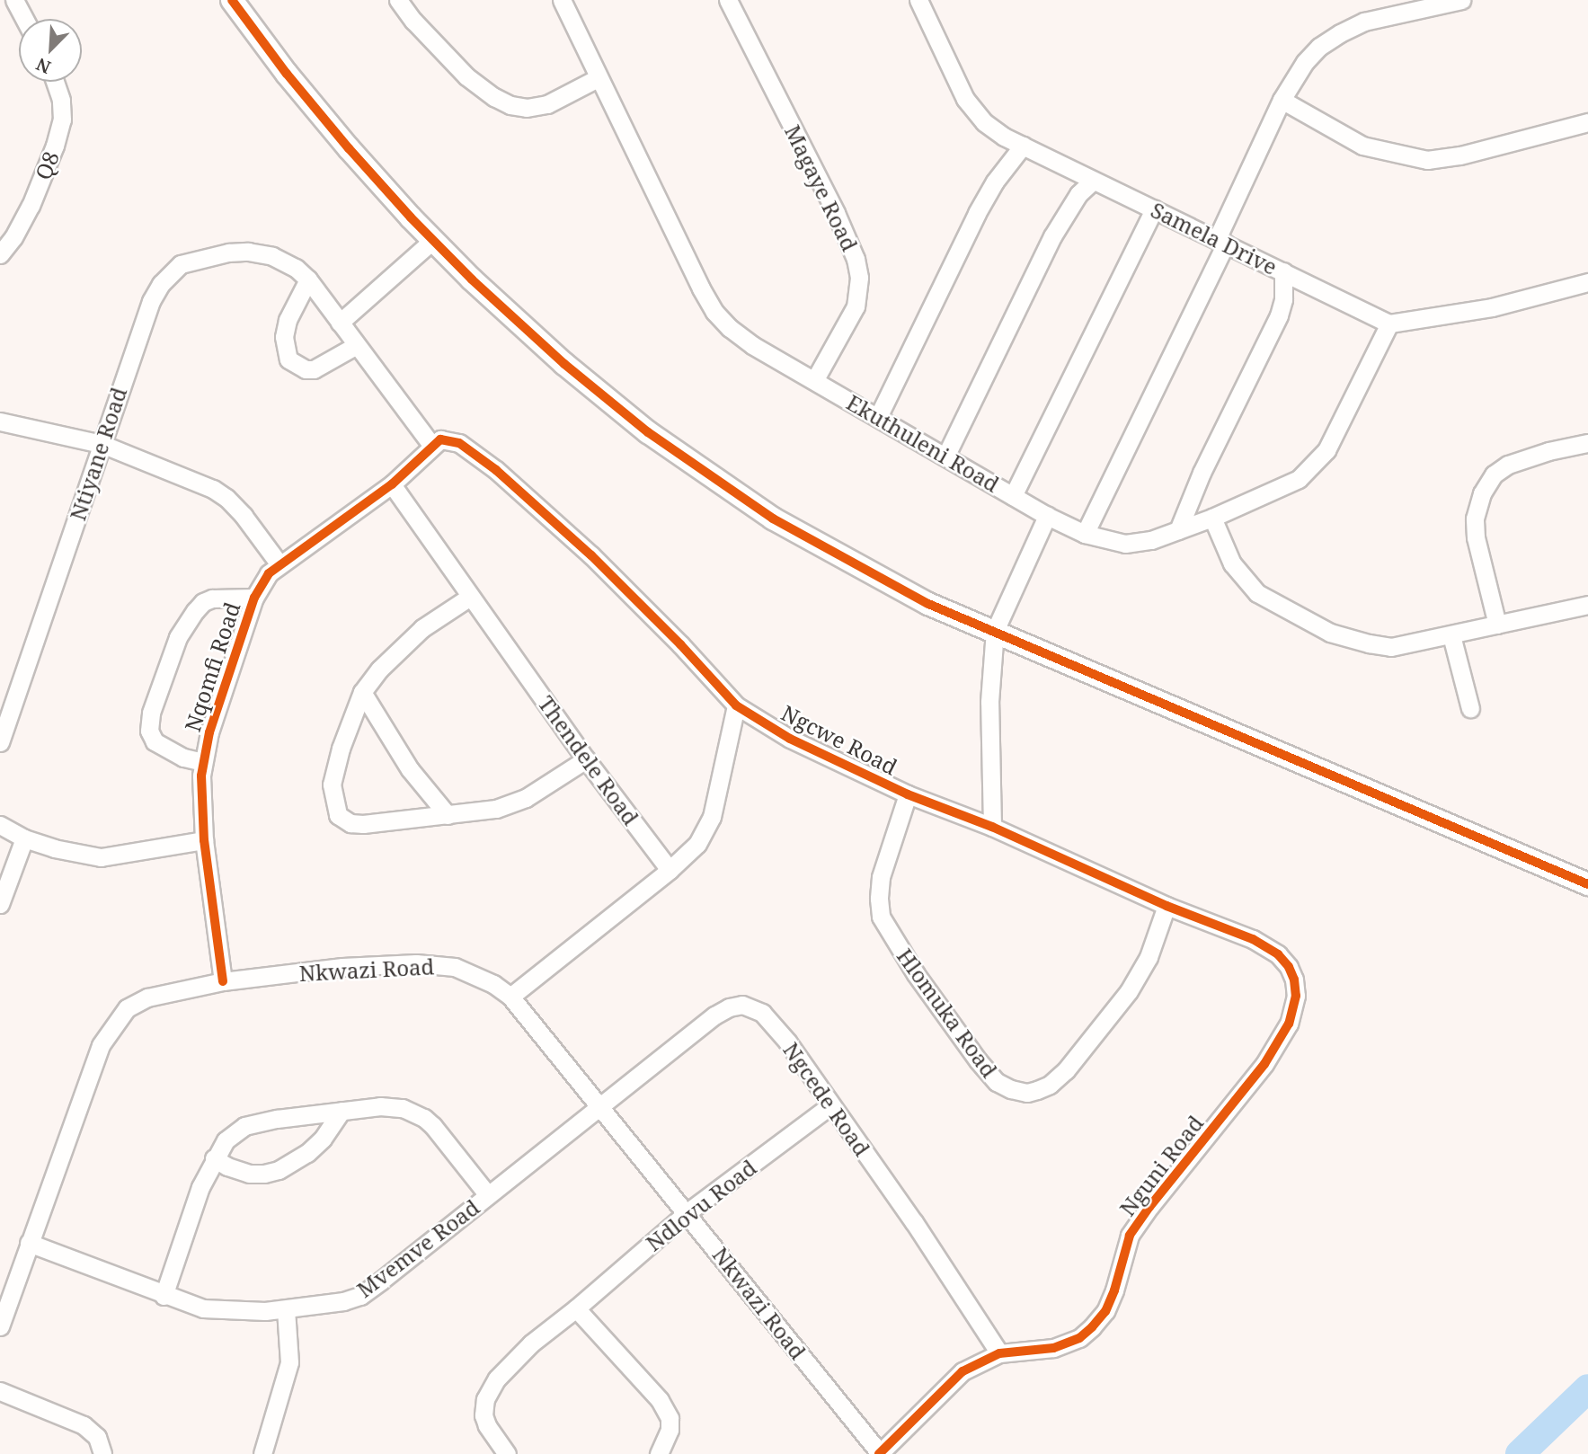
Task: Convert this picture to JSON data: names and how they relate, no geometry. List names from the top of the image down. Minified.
{"streets":{"street":["Q8","Magaye Road","Samela Drive","Ekuthuleni Road","Ntiyane Road","Nqomfi Road","Ngcwe Road","Thendele Road","Nkwazi Road","Hlomuka Road","Ngcede Road","Nguni Road","Ndlovu Road","Mvemve Road"]},"crossings":[["Magaye Road","Ekuthuleni Road"],["Samela Drive","Ekuthuleni Road"],["Nqomfi Road","Ngcwe Road"],["Nqomfi Road","Thendele Road"],["Nqomfi Road","Nkwazi Road"],["Ngcwe Road","Hlomuka Road"],["Ngcwe Road","Nguni Road"],["Nkwazi Road","Ngcede Road"],["Nkwazi Road","Ndlovu Road"],["Nkwazi Road","Mvemve Road"],["Ngcede Road","Nguni Road"],["Ngcede Road","Ndlovu Road"],["Ngcede Road","Mvemve Road"]],"north":"bottom left"}
